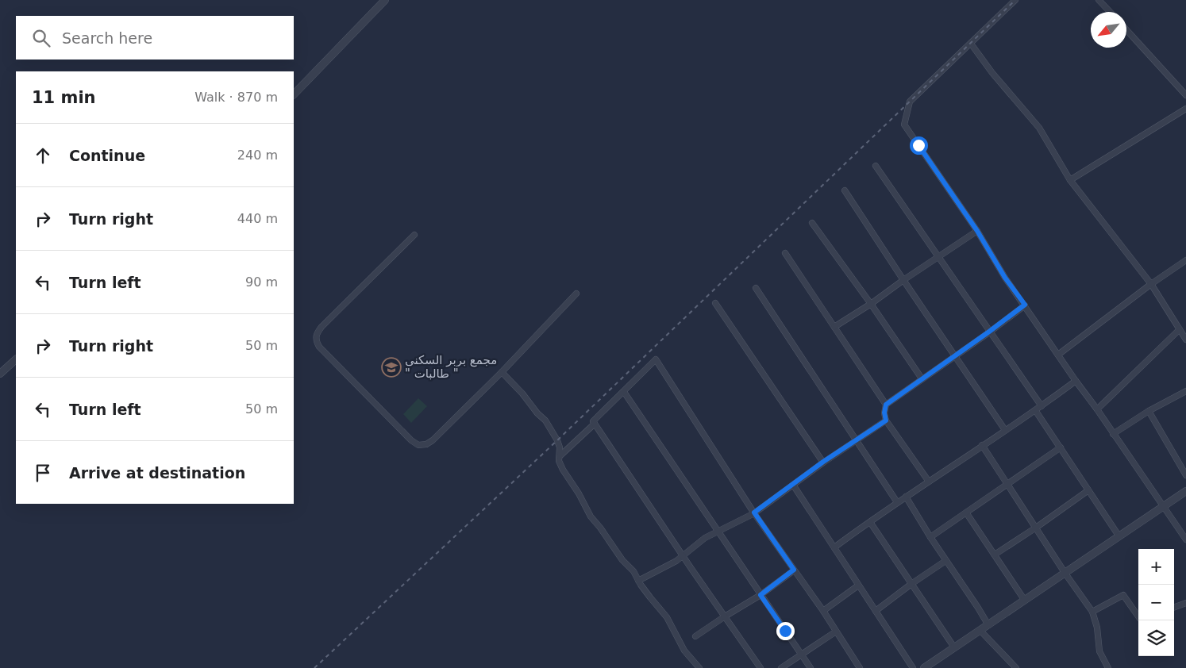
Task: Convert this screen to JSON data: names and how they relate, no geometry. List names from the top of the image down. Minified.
{"places":{"school or university":["مجمع بربر السكني \" طالبات \""]},"north":"bottom left","page":{"search":"Search here","heading":["11 min","Walk · 870 m"],"list":[["Continue","240 m"],["Turn right","440 m"],["Turn left","90 m"],["Turn right","50 m"],["Turn left","50 m"],"Arrive at destination"],"map_buttons":["+","−"]}}
